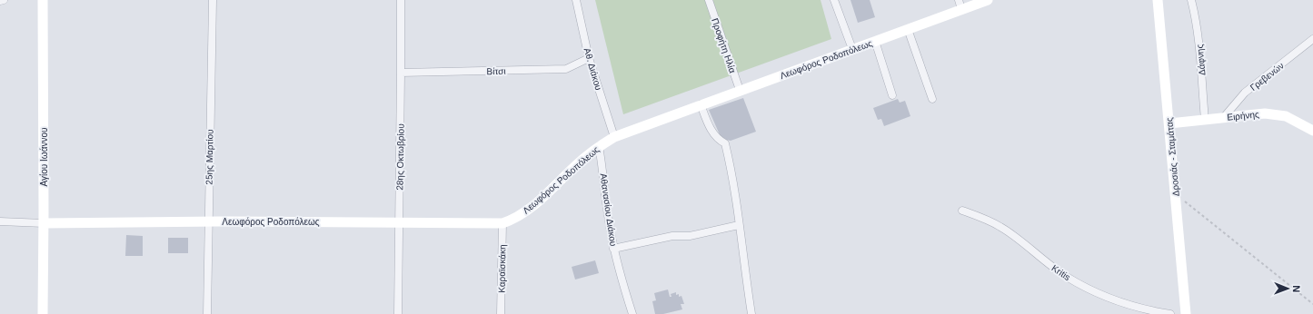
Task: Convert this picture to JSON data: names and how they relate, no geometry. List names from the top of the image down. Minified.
{"streets":{"street":["Προφήτη Ηλία","Λεωφόρος Ροδοπόλεως","Δάφνης","Αθ. Διάκου","Βίτσι","Γρεβενών","Ειρήνης","Αγίου Ιωάννου","25ης Μαρτίου","28ης Οκτωβρίου","Δροσιάς - Σταμάτας","Αθανασίου Διάκου","Καραϊσκάκη","Kritis"]},"crossings":[["Προφήτη Ηλία","Λεωφόρος Ροδοπόλεως"],["Λεωφόρος Ροδοπόλεως","Αθ. Διάκου"],["Λεωφόρος Ροδοπόλεως","Αγίου Ιωάννου"],["Λεωφόρος Ροδοπόλεως","25ης Μαρτίου"],["Λεωφόρος Ροδοπόλεως","28ης Οκτωβρίου"],["Λεωφόρος Ροδοπόλεως","Αθανασίου Διάκου"],["Λεωφόρος Ροδοπόλεως","Καραϊσκάκη"],["Δάφνης","Ειρήνης"],["Αθ. Διάκου","Βίτσι"],["Βίτσι","28ης Οκτωβρίου"],["Γρεβενών","Ειρήνης"],["Ειρήνης","Δροσιάς - Σταμάτας"]],"north":"right"}
